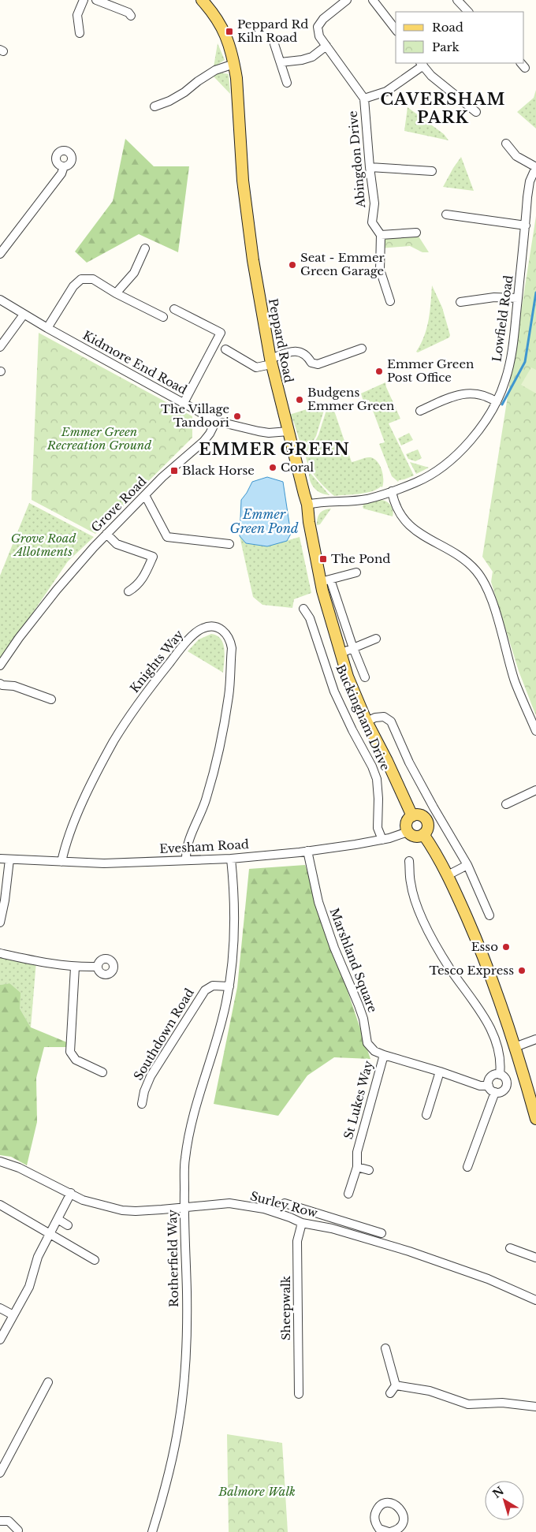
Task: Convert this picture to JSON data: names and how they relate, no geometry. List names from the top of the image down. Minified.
{"streets":{"main road":["Peppard Road","Buckingham Drive"],"street":["Abingdon Drive","Lowfield Road","Kidmore End Road","Grove Road","Knights Way","Evesham Road","Marshland Square","Southdown Road","St Lukes Way","Surley Row","Rotherfield Way","Sheepwalk"]},"crossings":[["Peppard Road","Kidmore End Road"],["Peppard Road","Buckingham Drive"],["Kidmore End Road","Grove Road"],["Knights Way","Evesham Road"],["Buckingham Drive","Evesham Road"],["Evesham Road","Marshland Square"],["Marshland Square","St Lukes Way"],["Southdown Road","Rotherfield Way"],["Surley Row","Rotherfield Way"],["Surley Row","Sheepwalk"]],"districts":["CAVERSHAM PARK","EMMER GREEN"],"water":["Emmer Green Pond"],"parks":["Emmer Green Recreation Ground","Grove Road Allotments","Balmore Walk"],"places":{"transit":["Peppard Rd Kiln Road","Black Horse","The Pond"],"other":["Seat - Emmer Green Garage","Emmer Green Post Office","Budgens Emmer Green","The Village Tandoori","Coral","Esso","Tesco Express"]},"legend":["Road","Park"],"north":"top left"}
